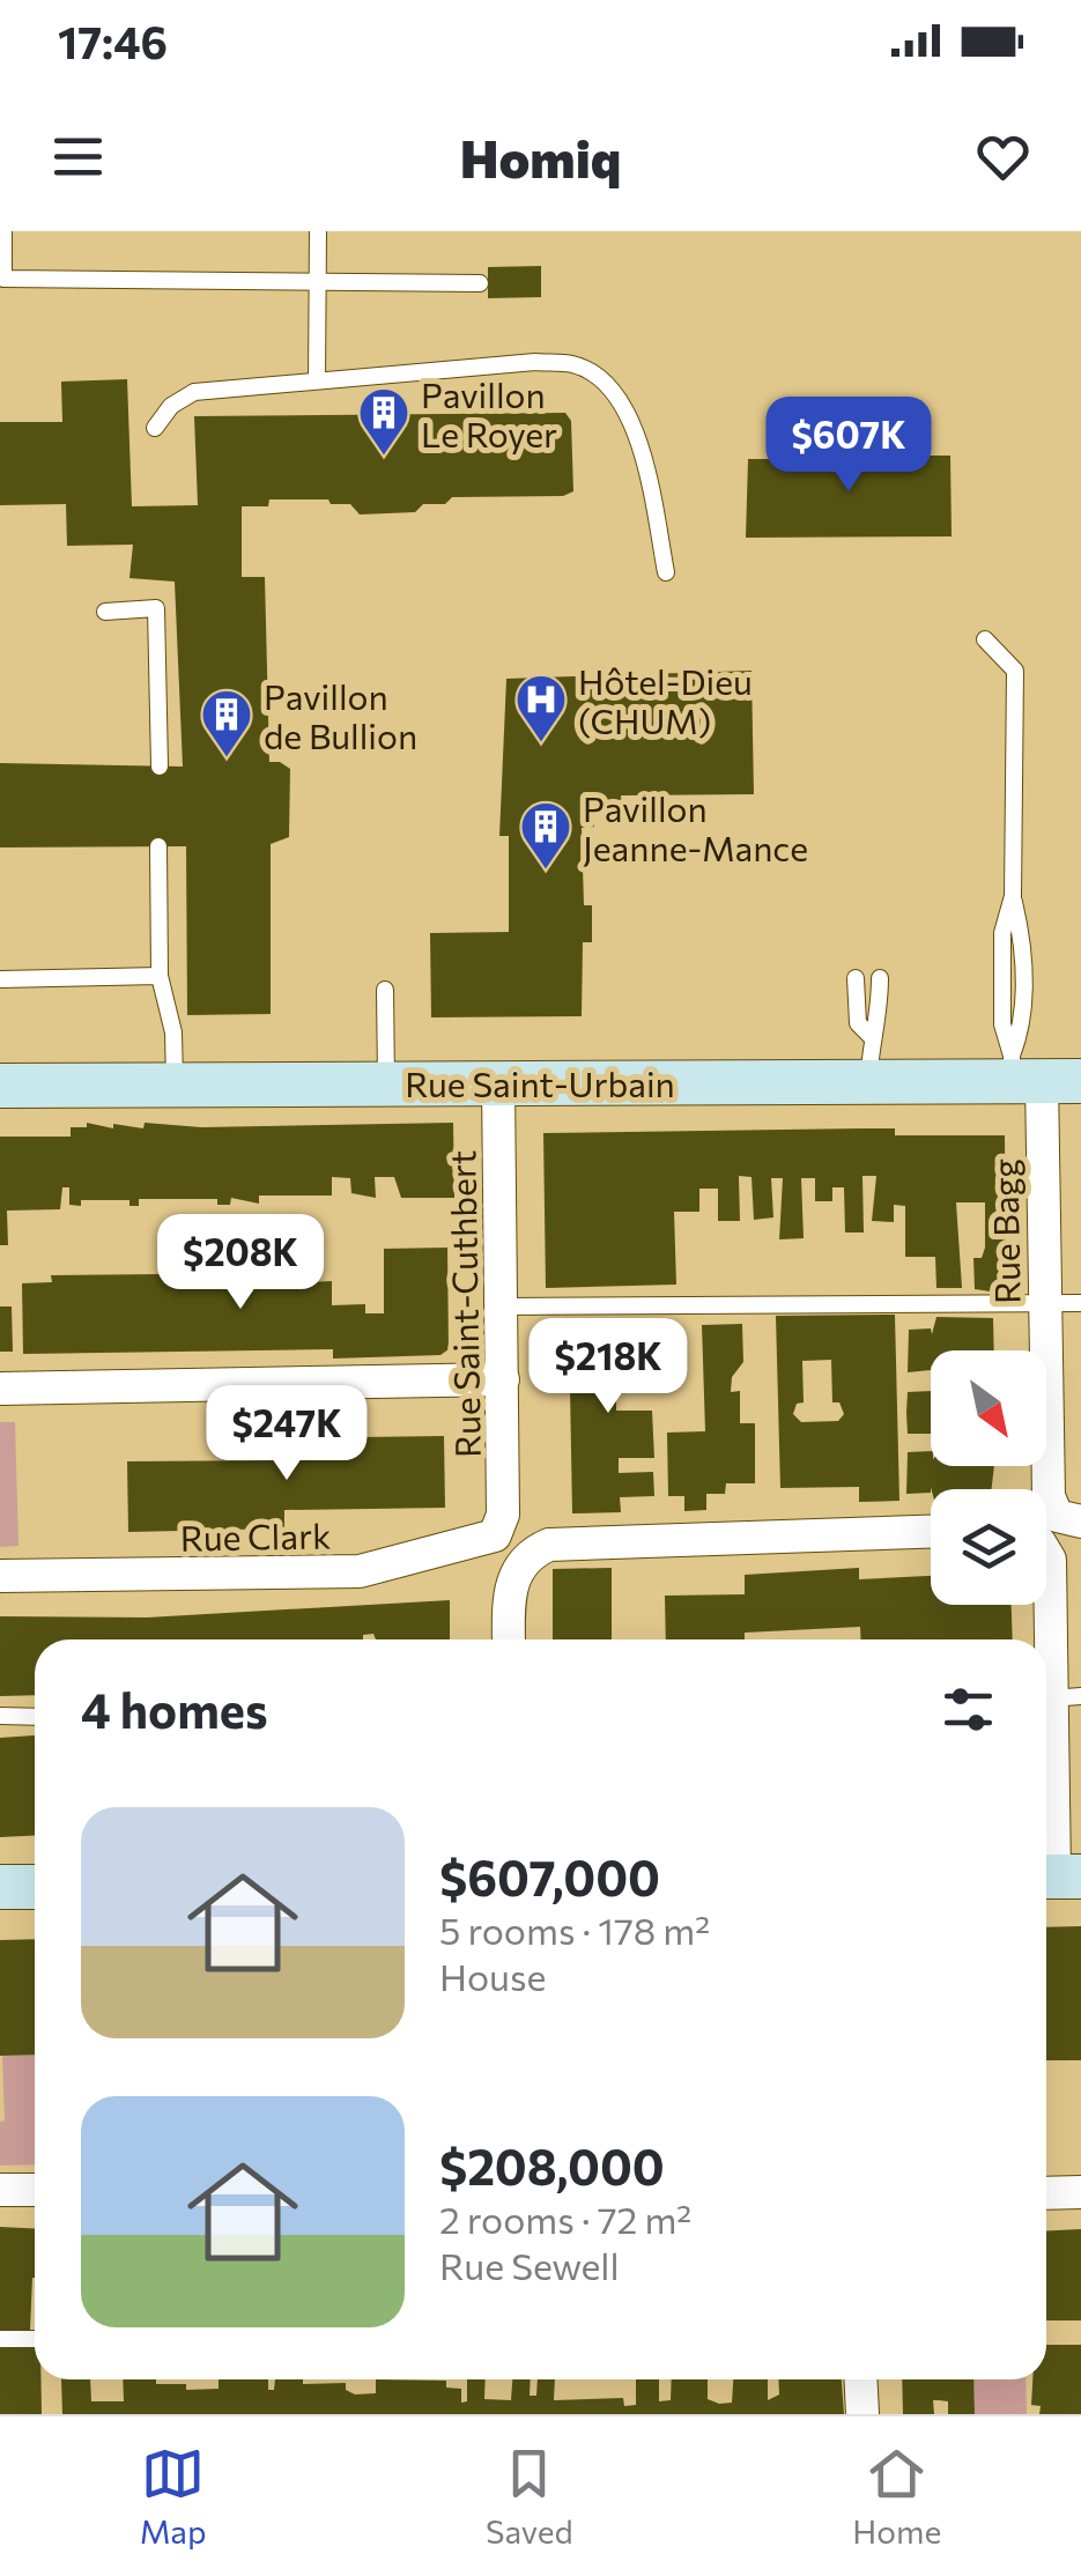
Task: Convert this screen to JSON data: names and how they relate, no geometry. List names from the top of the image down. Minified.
{"streets":{"main road":["Rue Saint-Urbain"],"street":["Rue Bagg","Rue Saint-Cuthbert","Rue Clark"]},"crossings":[["Rue Saint-Urbain","Rue Bagg"],["Rue Saint-Urbain","Rue Saint-Cuthbert"],["Rue Saint-Cuthbert","Rue Clark"]],"places":{"building":["Pavillon Le Royer","Pavillon de Bullion","Pavillon Jeanne-Mance"],"hospital":["Hôtel-Dieu (CHUM)"]},"north":"bottom right","page":{"status":"17:46","header":"Homiq","price":["$607K","$208K","$218K","$247K"],"heading":"4 homes","list":[{"name":"$607,000","note":"5 rooms · 178 m² · House"},{"name":"$208,000","note":"2 rooms · 72 m² · Rue Sewell"}],"tabs":["Map","Saved","Home"]}}
